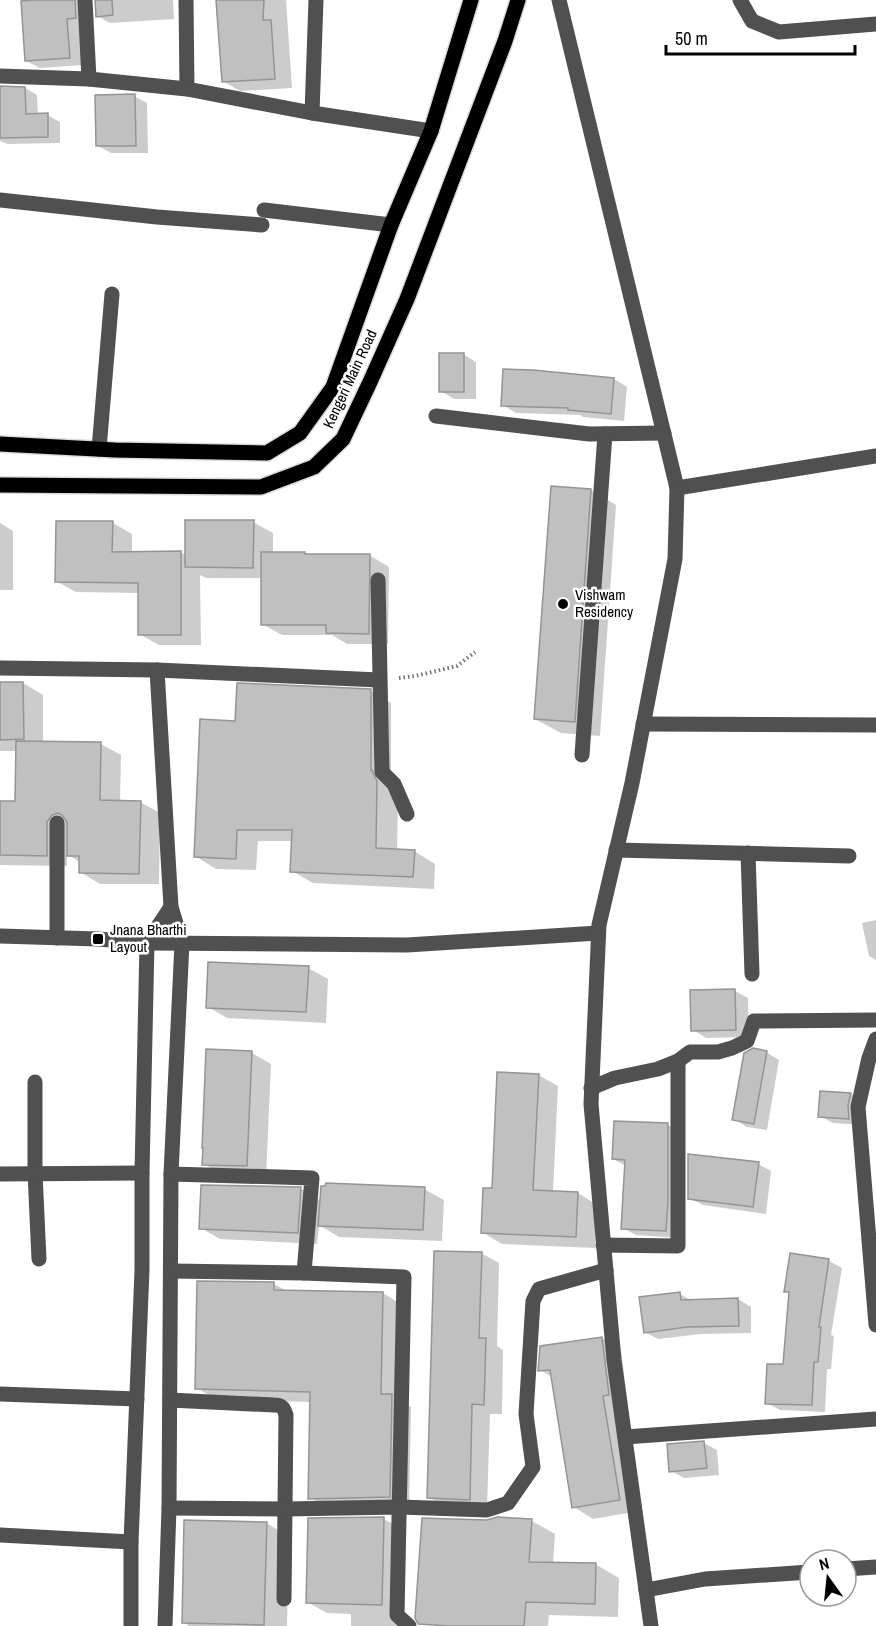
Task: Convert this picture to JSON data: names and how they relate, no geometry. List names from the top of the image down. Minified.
{"streets":{"main road":["Kengeri Main Road"]},"places":{"other":["Vishwam Residency"],"transit":["Jnana Bharthi Layout"]},"scale_bar":"50 m","north":"top"}
